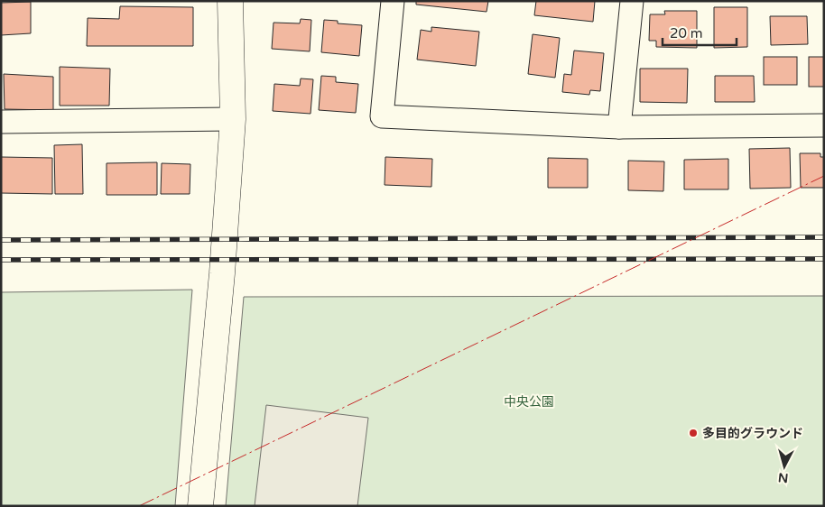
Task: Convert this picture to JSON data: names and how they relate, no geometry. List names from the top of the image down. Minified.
{"parks":["中央公園"],"places":["多目的グラウンド"],"scale_bar":"20 m","north":"bottom"}
